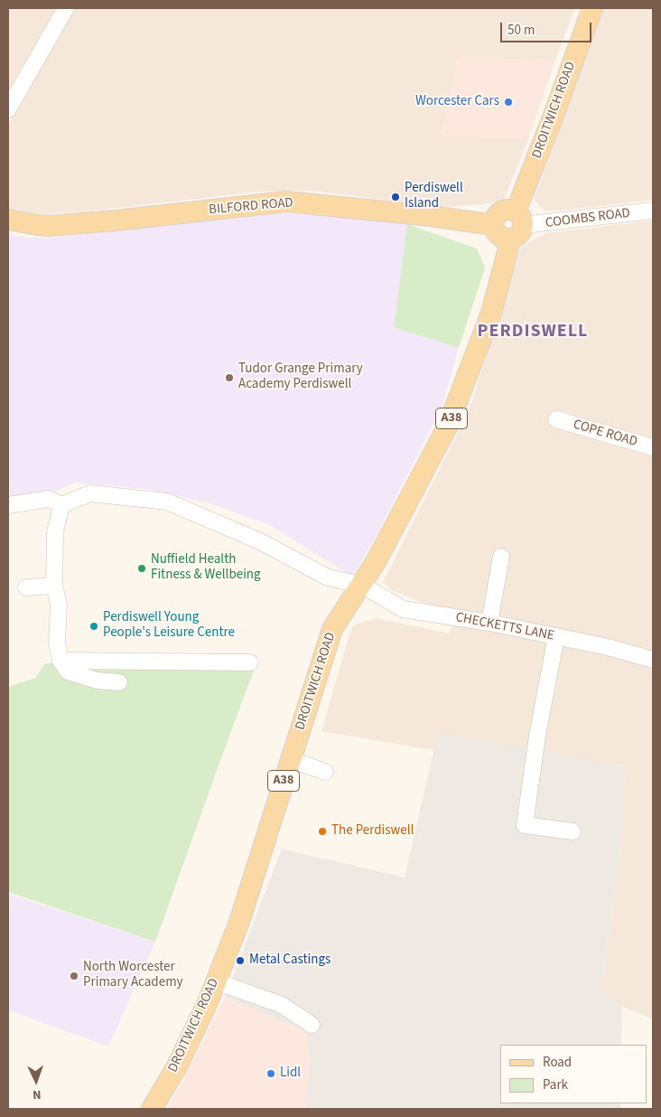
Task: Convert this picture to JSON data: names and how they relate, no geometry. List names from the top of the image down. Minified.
{"streets":{"main road":["DROITWICH ROAD","BILFORD ROAD","A38"],"street":["COOMBS ROAD","COPE ROAD","CHECKETTS LANE"]},"crossings":[["DROITWICH ROAD","BILFORD ROAD"],["DROITWICH ROAD","COOMBS ROAD"],["DROITWICH ROAD","CHECKETTS LANE"],["BILFORD ROAD","COOMBS ROAD"]],"districts":["PERDISWELL"],"places":["Worcester Cars","Perdiswell Island","Tudor Grange Primary Academy Perdiswell","Nuffield Health Fitness & Wellbeing","Perdiswell Young People's Leisure Centre","The Perdiswell","Metal Castings","North Worcester Primary Academy","Lidl"],"legend":["Road","Park"],"scale_bar":"50 m","north":"bottom"}
